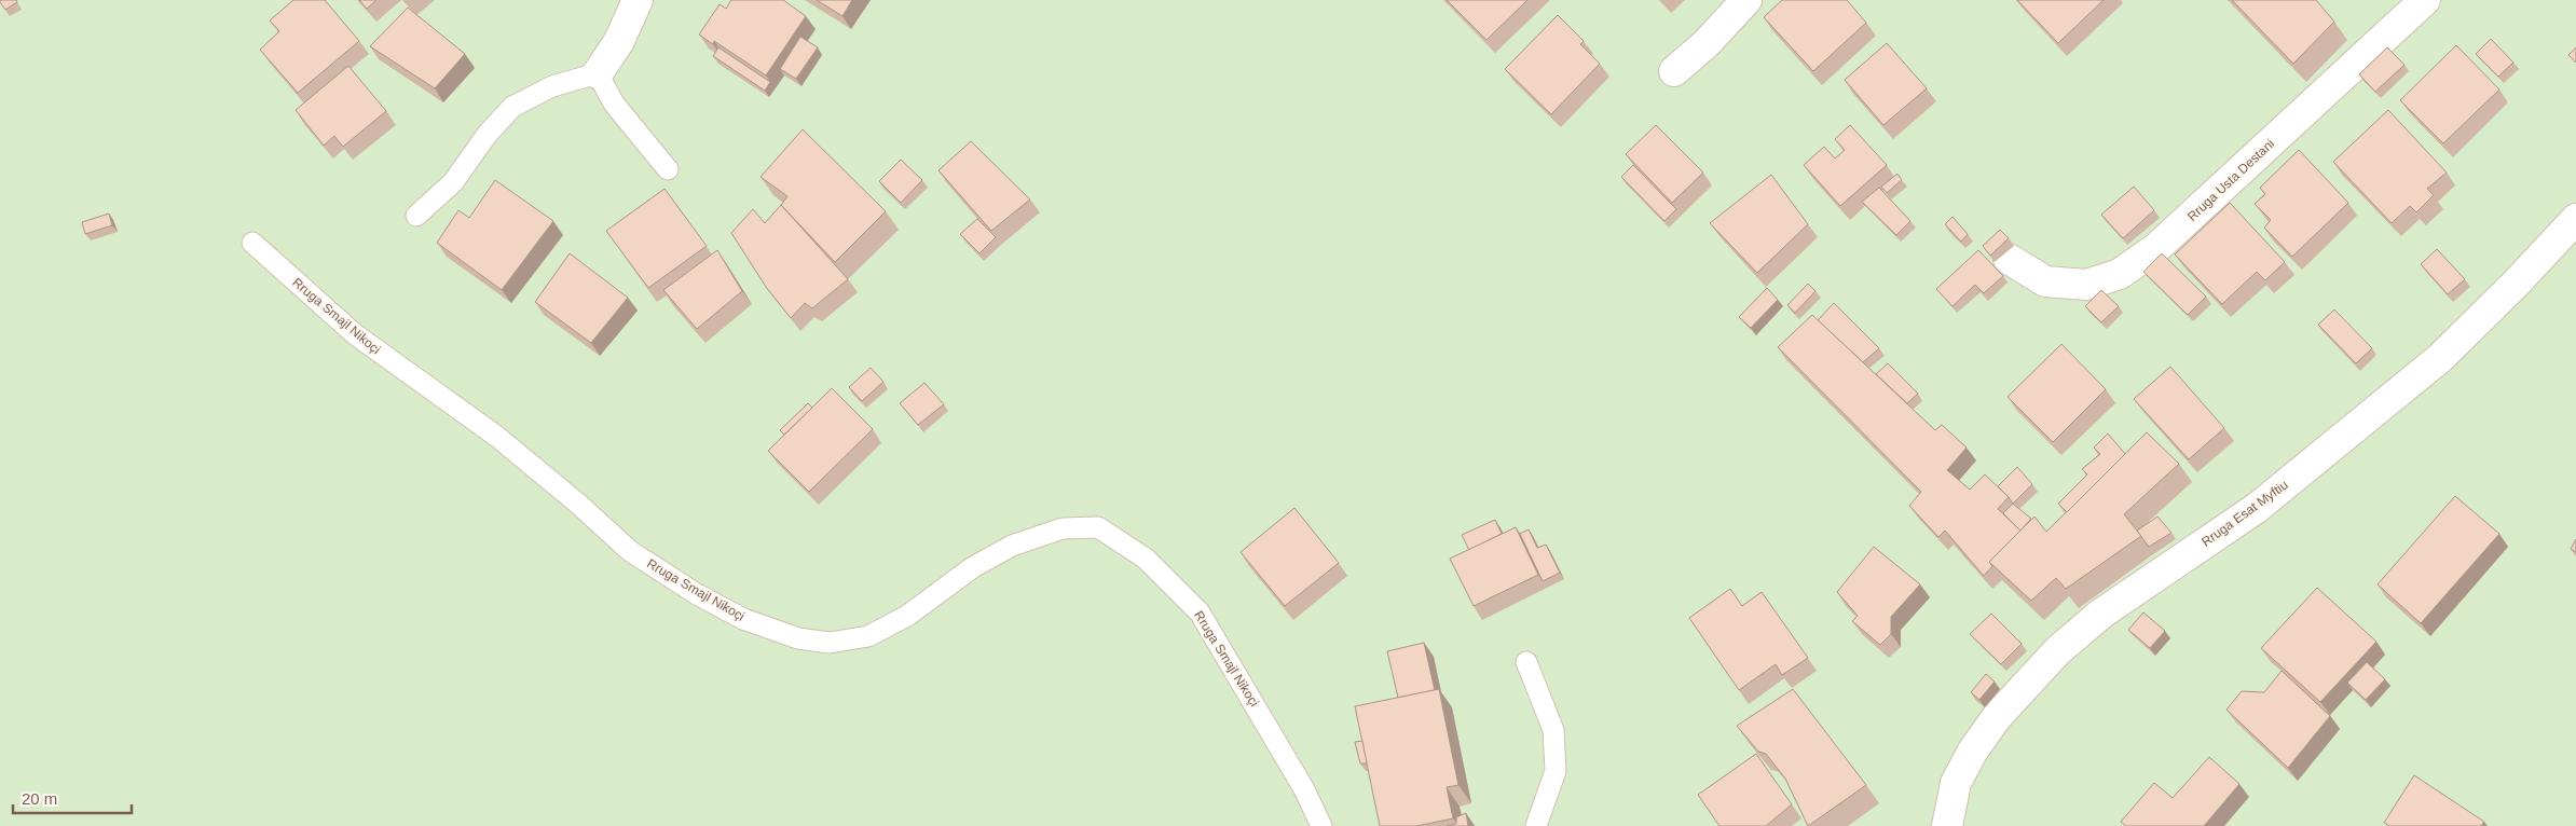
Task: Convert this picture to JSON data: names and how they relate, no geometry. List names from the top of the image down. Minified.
{"streets":{"street":["Rruga Usta Destani","Rruga Esat Myftiu"],"lane":["Rruga Smajl Nikoçi"]},"scale_bar":"20 m"}
